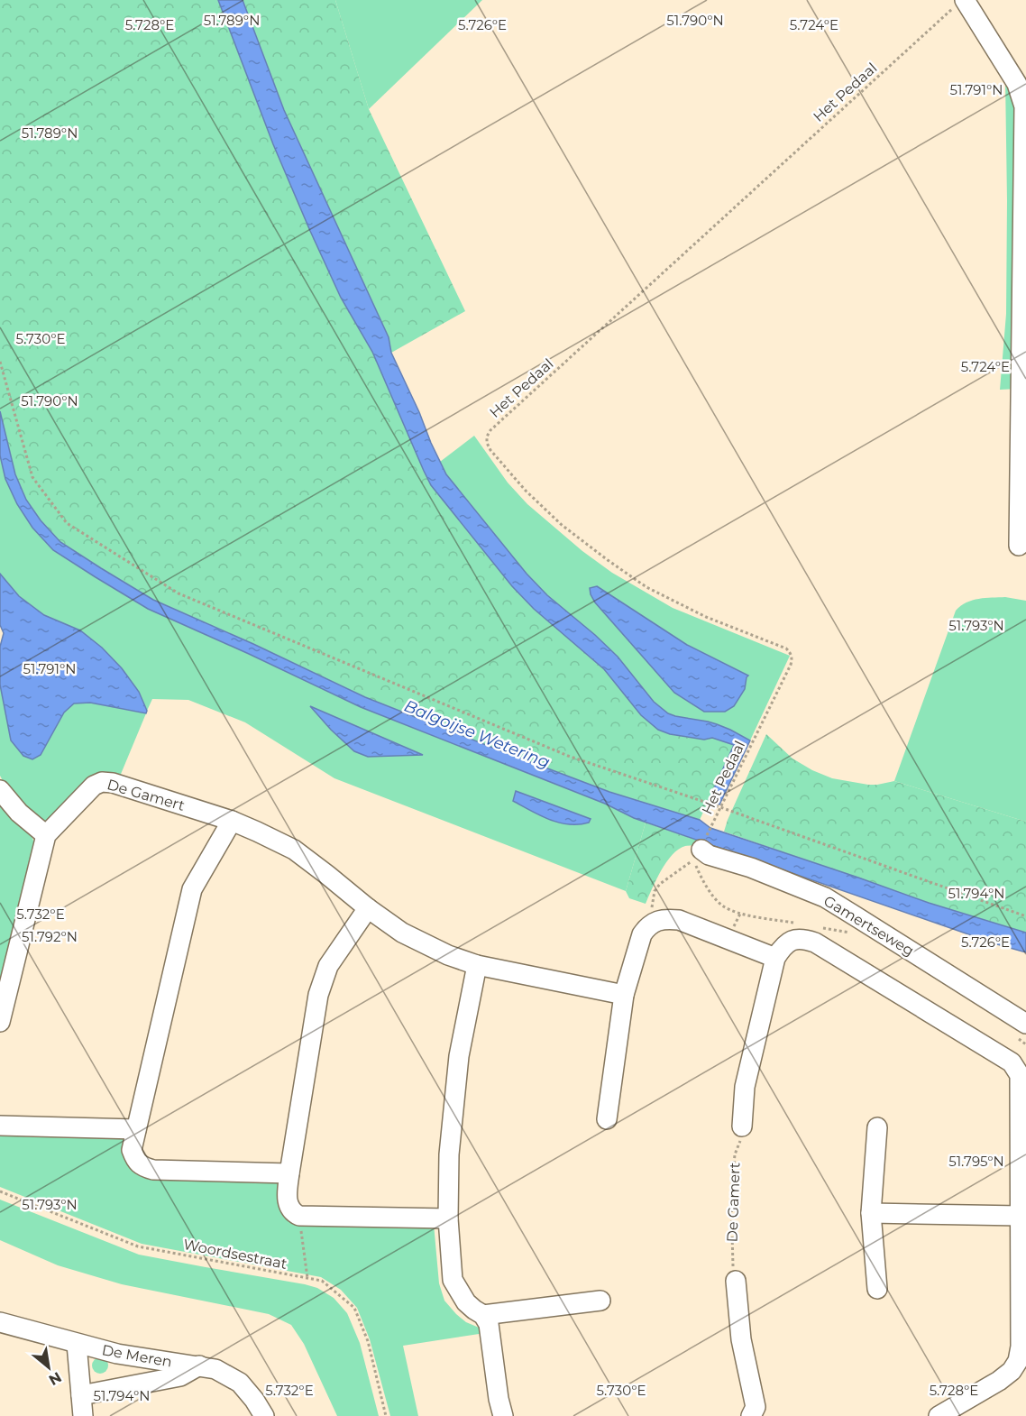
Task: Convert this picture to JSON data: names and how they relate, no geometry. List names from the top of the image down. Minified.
{"streets":{"street":["De Gamert","Gamertseweg","De Meren"],"path":["Het Pedaal","Woordsestraat"]},"crossings":[["Het Pedaal","Gamertseweg"]],"water":["Balgoijse Wetering"],"north":"bottom right","coordinates":["51.789°N","51.790°N","5.726°E","5.728°E","5.724°E","51.791°N","5.730°E","51.793°N","51.794°N","5.732°E","51.792°N","51.795°N"]}
